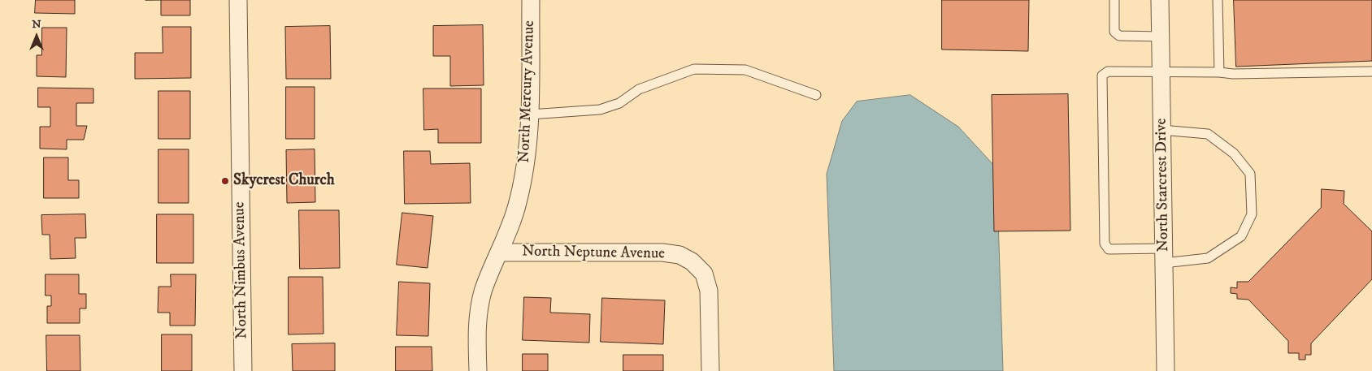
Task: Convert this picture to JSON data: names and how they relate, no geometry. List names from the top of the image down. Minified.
{"streets":{"street":["North Mercury Avenue","North Starcrest Drive","North Neptune Avenue","North Nimbus Avenue"]},"crossings":[["North Mercury Avenue","North Neptune Avenue"]],"places":["Skycrest Church"],"north":"top"}
